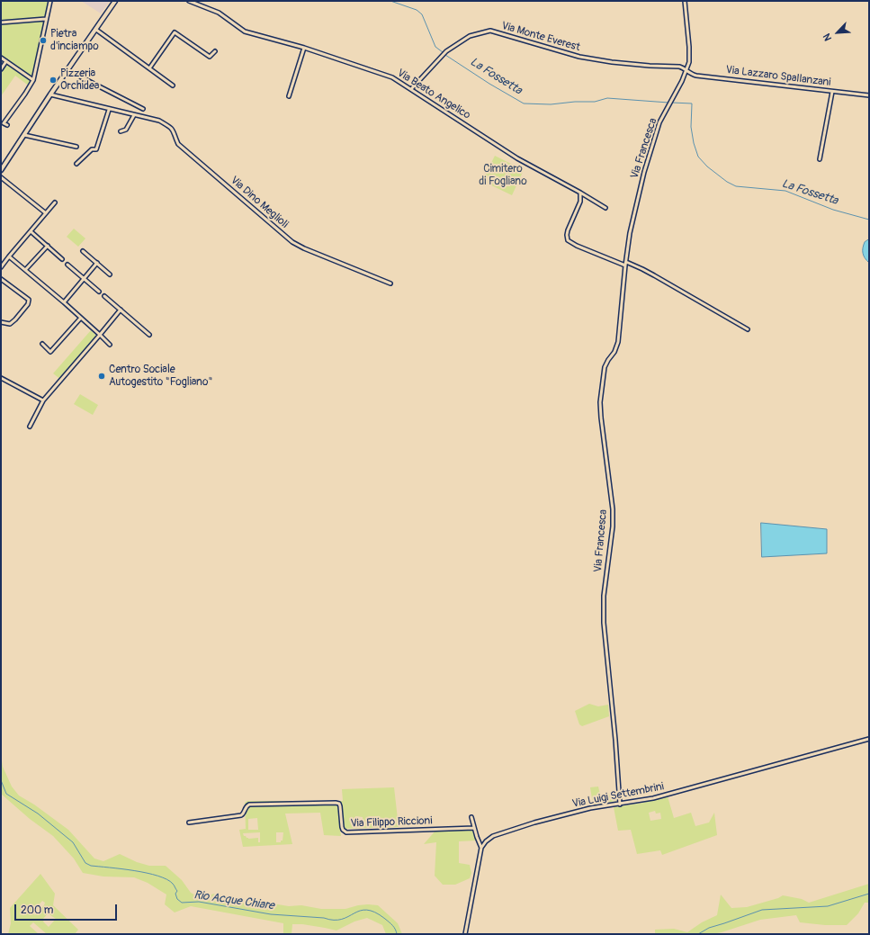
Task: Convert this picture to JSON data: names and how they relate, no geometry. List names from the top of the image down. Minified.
{"streets":{"street":["Via Monte Everest","Via Lazzaro Spallanzani","Via Beato Angelico","Via Francesca","Via Dino Meglioli","Via Luigi Settembrini","Via Filippo Riccioni"]},"crossings":[["Via Monte Everest","Via Lazzaro Spallanzani"],["Via Monte Everest","Via Beato Angelico"],["Via Monte Everest","Via Francesca"],["Via Lazzaro Spallanzani","Via Francesca"],["Via Francesca","Via Luigi Settembrini"]],"water":["La Fossetta","Rio Acque Chiare"],"parks":["Cimitero di Fogliano"],"places":["Pietra d'inciampo","Pizzeria Orchidea","Centro Sociale Autogestito \"Fogliano\""],"scale_bar":"200 m","north":"bottom left"}
